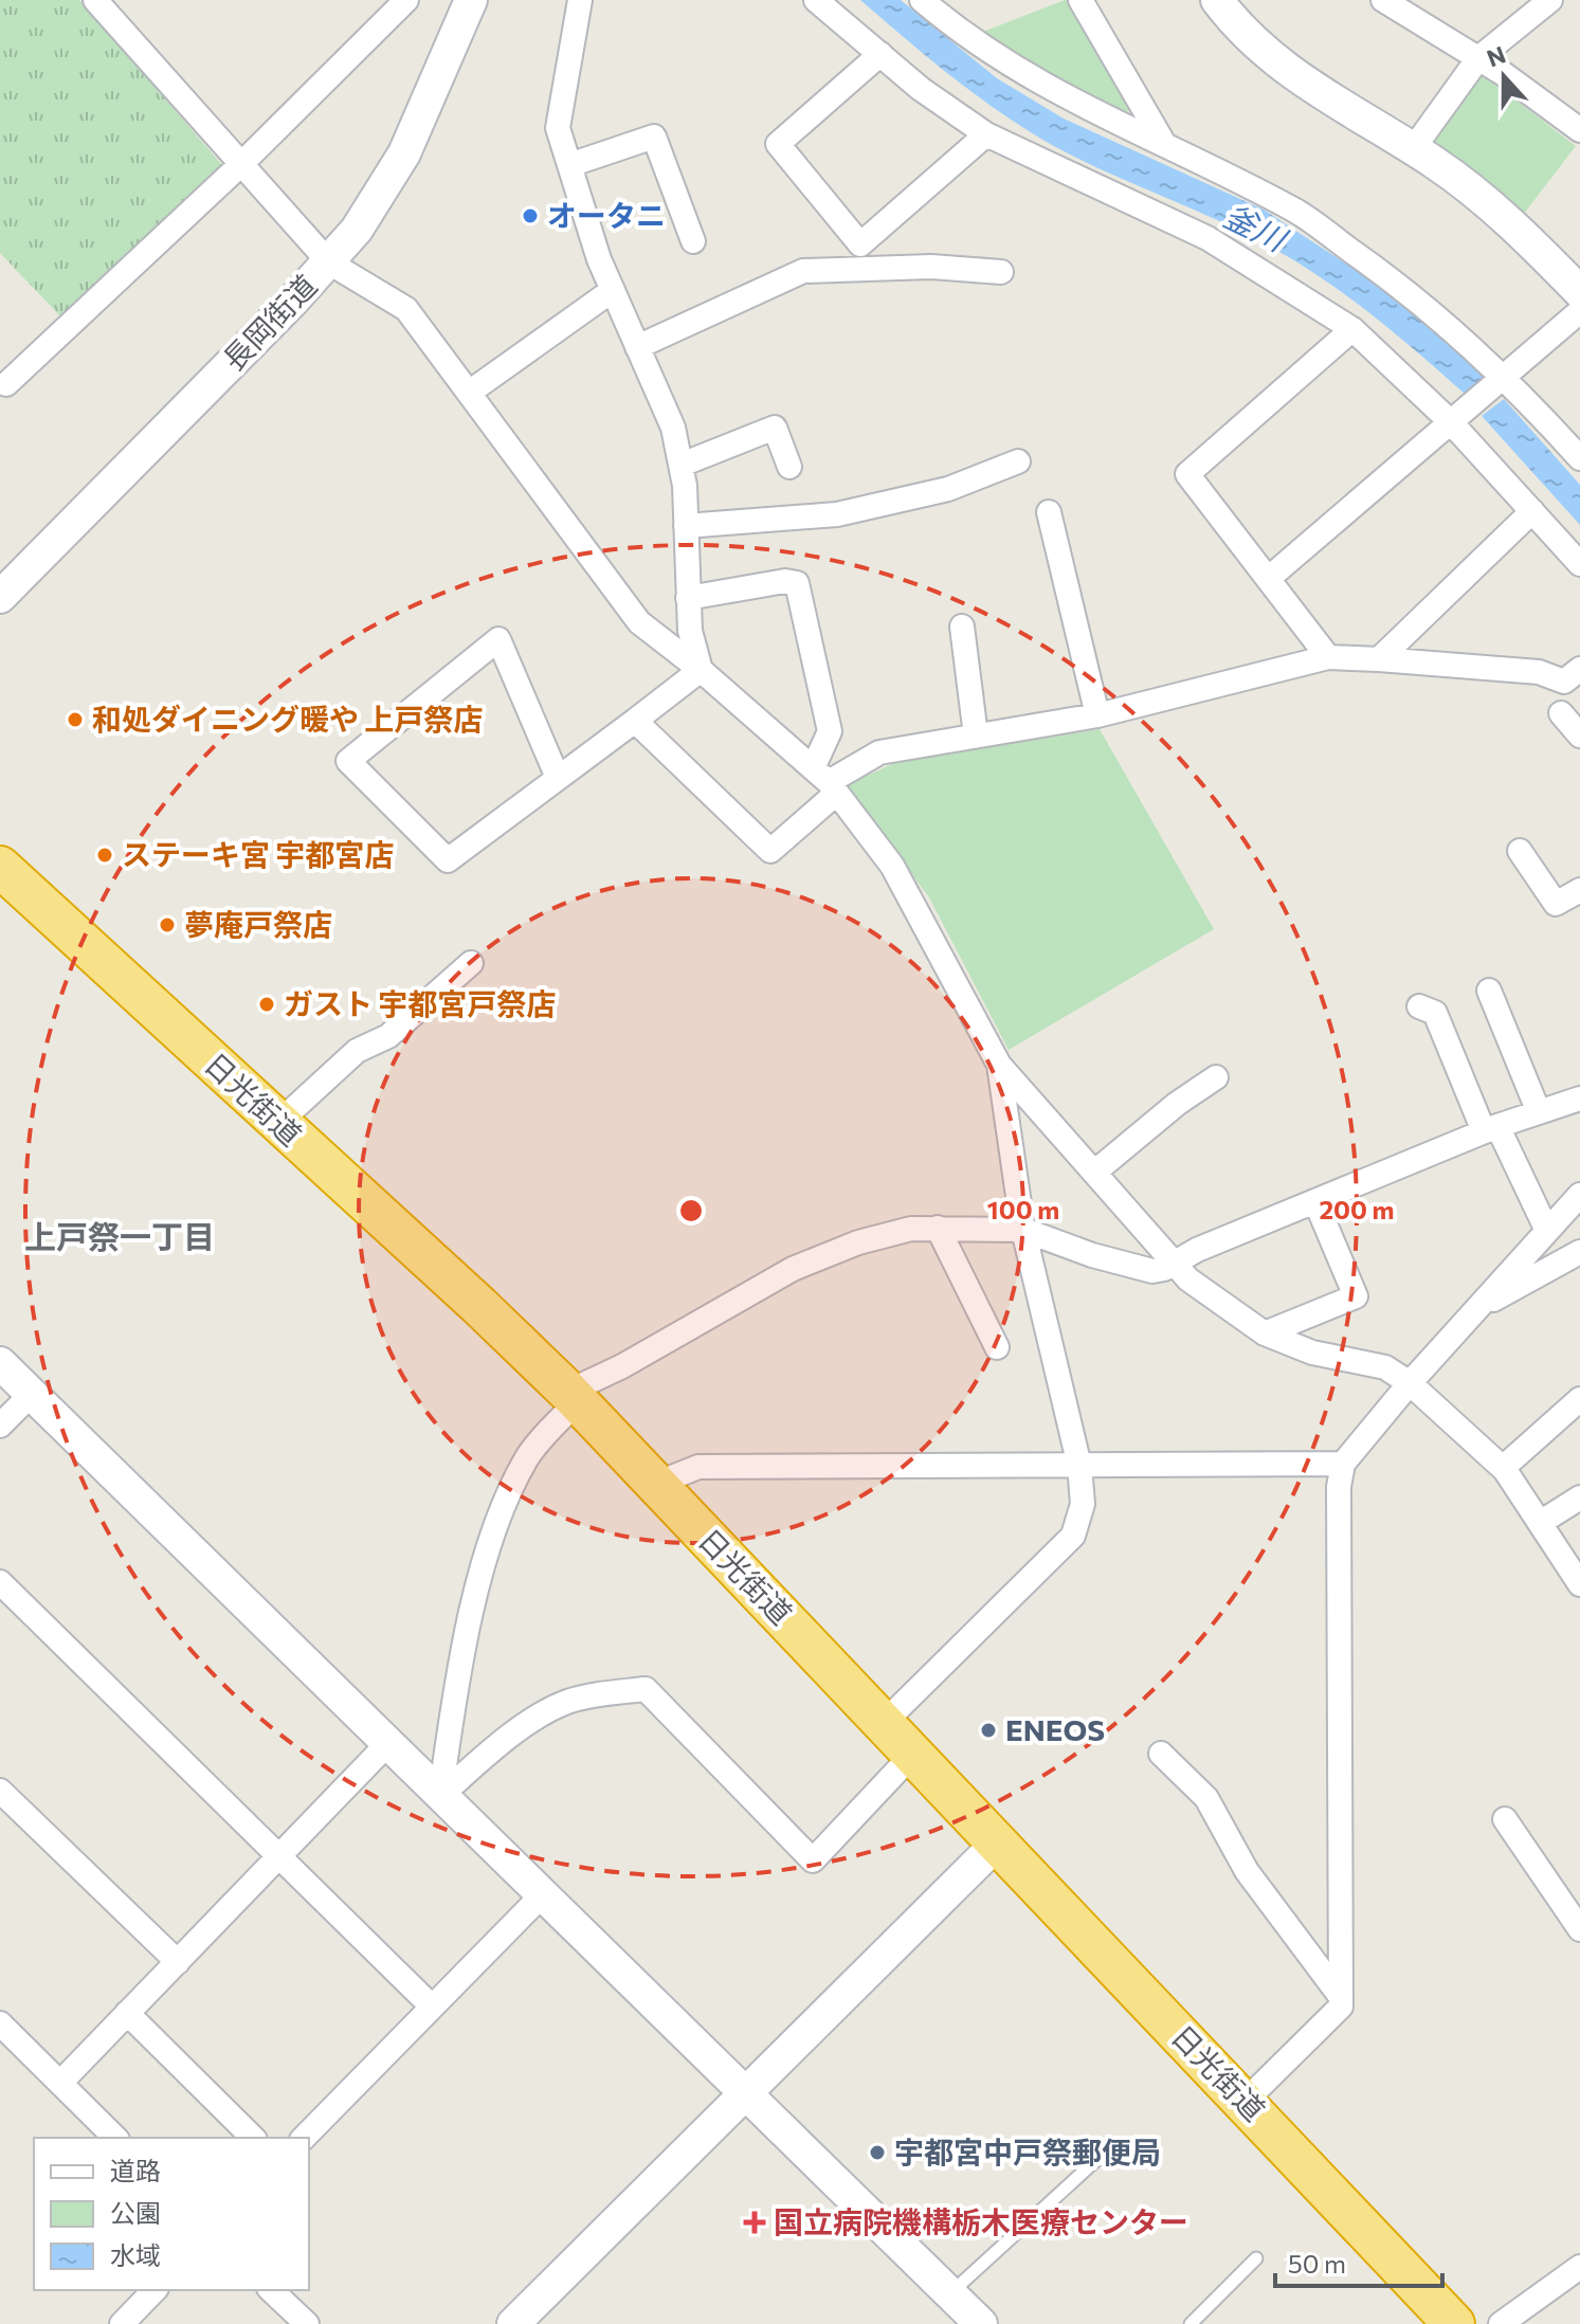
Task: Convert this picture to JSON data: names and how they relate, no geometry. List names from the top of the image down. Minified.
{"streets":{"highway":["日光街道"],"street":["長岡街道"]},"districts":["上戸祭一丁目"],"water":["釜川"],"places":{"other":["オータニ","和処ダイニング暖や 上戸祭店","ステーキ宮 宇都宮店","夢庵戸祭店","ガスト 宇都宮戸祭店","ENEOS","宇都宮中戸祭郵便局"],"health":["国立病院機構栃木医療センター"]},"legend":["道路","公園","水域"],"scale_bar":"50 m","north":"top","rings":["100 m","200 m"]}
